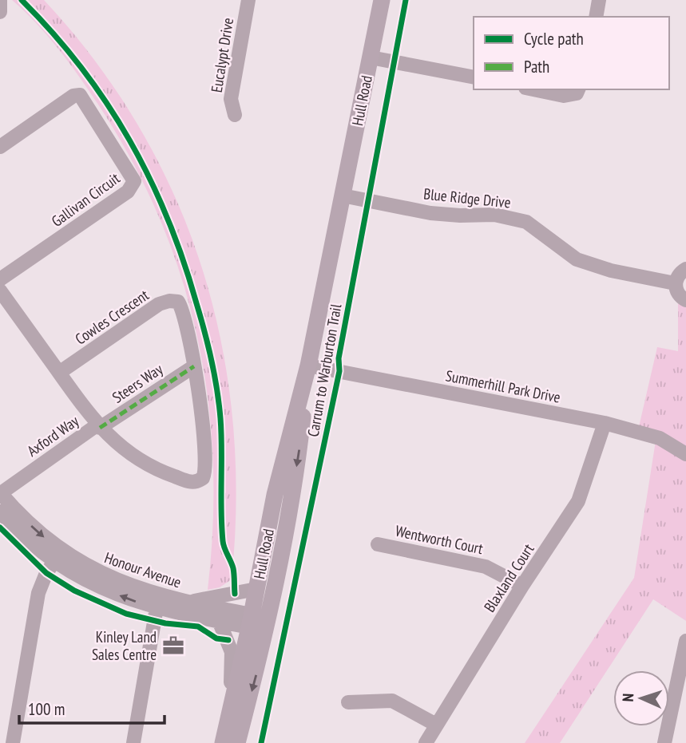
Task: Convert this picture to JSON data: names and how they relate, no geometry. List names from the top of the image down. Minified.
{"streets":{"main road":["Hull Road"],"street":["Eucalypt Drive","Blue Ridge Drive","Gallivan Circuit","Cowles Crescent","Steers Way","Summerhill Park Drive","Axford Way","Wentworth Court","Honour Avenue","Blaxland Court"],"cycle path":["Carrum to Warburton Trail"]},"crossings":[["Hull Road","Blue Ridge Drive"],["Hull Road","Summerhill Park Drive"],["Hull Road","Honour Avenue"],["Cowles Crescent","Steers Way"],["Cowles Crescent","Axford Way"],["Steers Way","Axford Way"],["Summerhill Park Drive","Blaxland Court"],["Axford Way","Honour Avenue"],["Wentworth Court","Blaxland Court"]],"places":{"office":["Kinley Land Sales Centre"]},"legend":["Cycle path","Path"],"scale_bar":"100 m","north":"left"}
